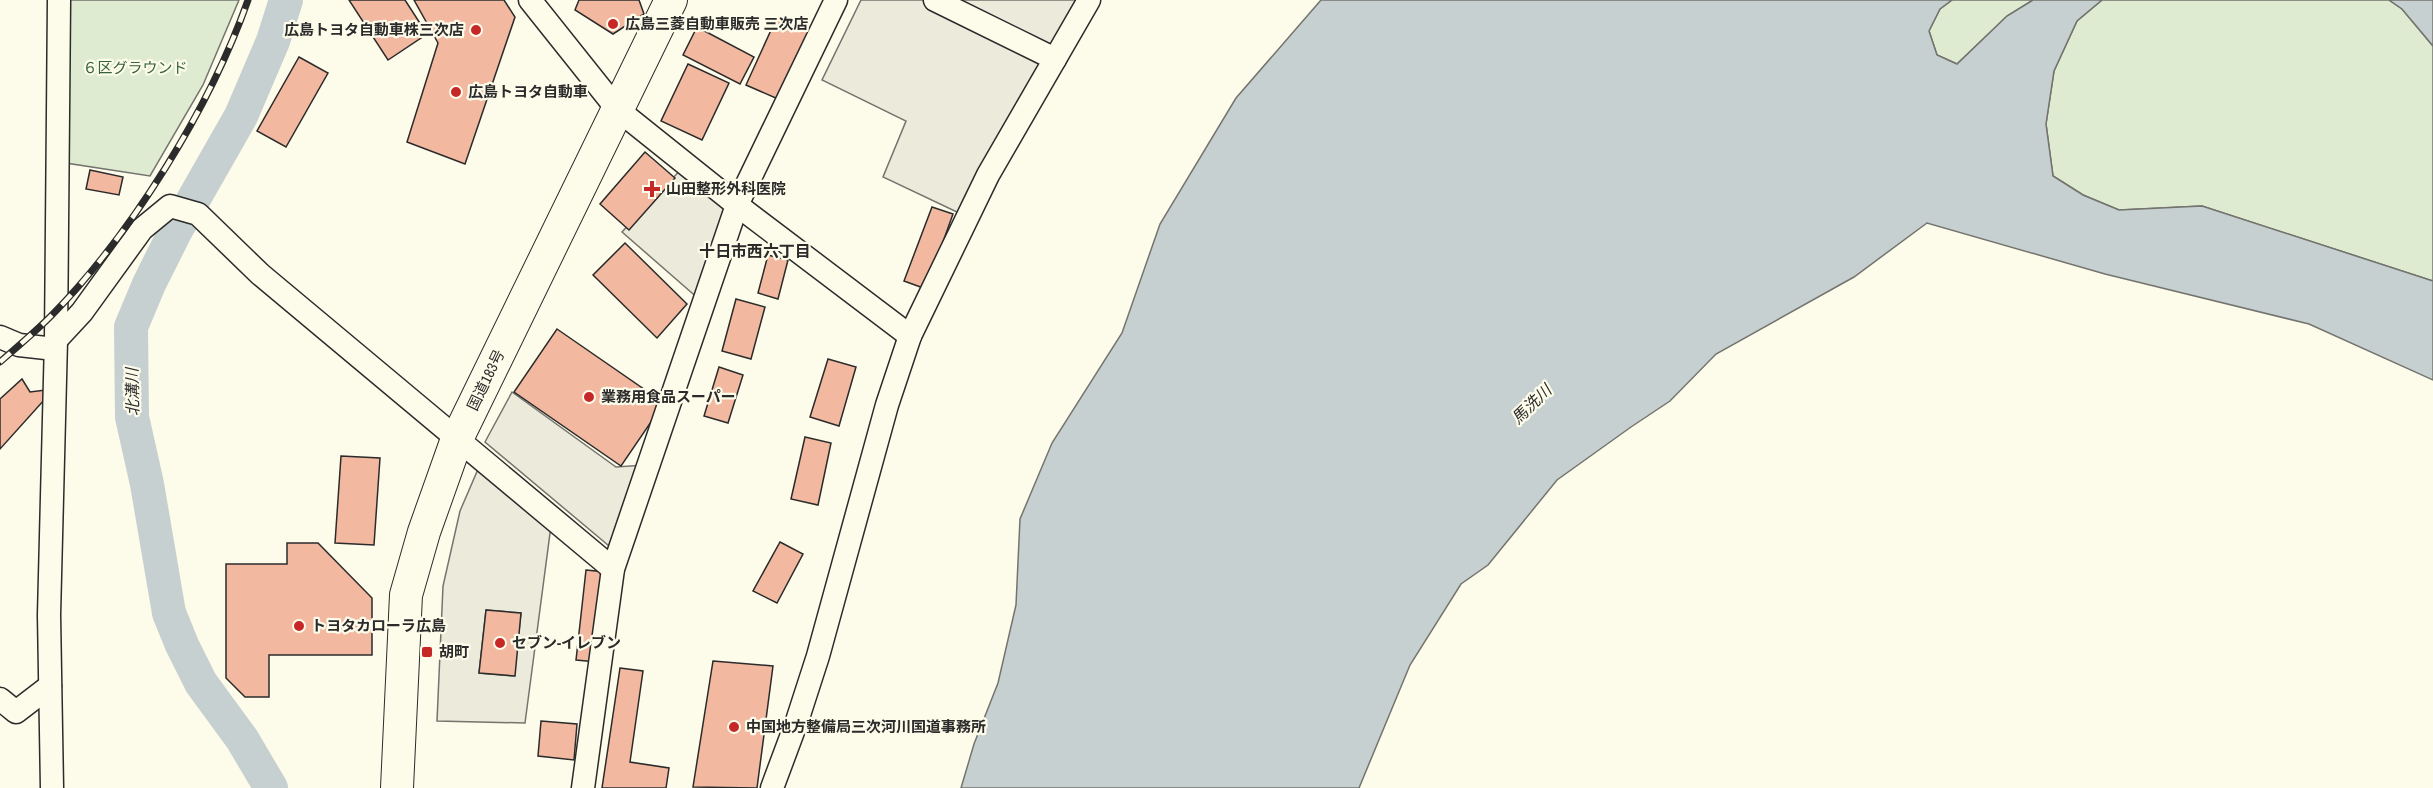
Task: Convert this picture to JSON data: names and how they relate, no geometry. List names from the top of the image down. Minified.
{"streets":{"highway":["国道183号"]},"districts":["十日市西六丁目"],"water":["北溝川","馬洗川"],"parks":["６区グラウンド"],"places":{"other":["広島三菱自動車販売 三次店","広島トヨタ自動車株三次店","広島トヨタ自動車","業務用食品スーパー","トヨタカローラ広島","セブン-イレブン","中国地方整備局三次河川国道事務所"],"health":["山田整形外科医院"],"transit":["胡町"]}}
